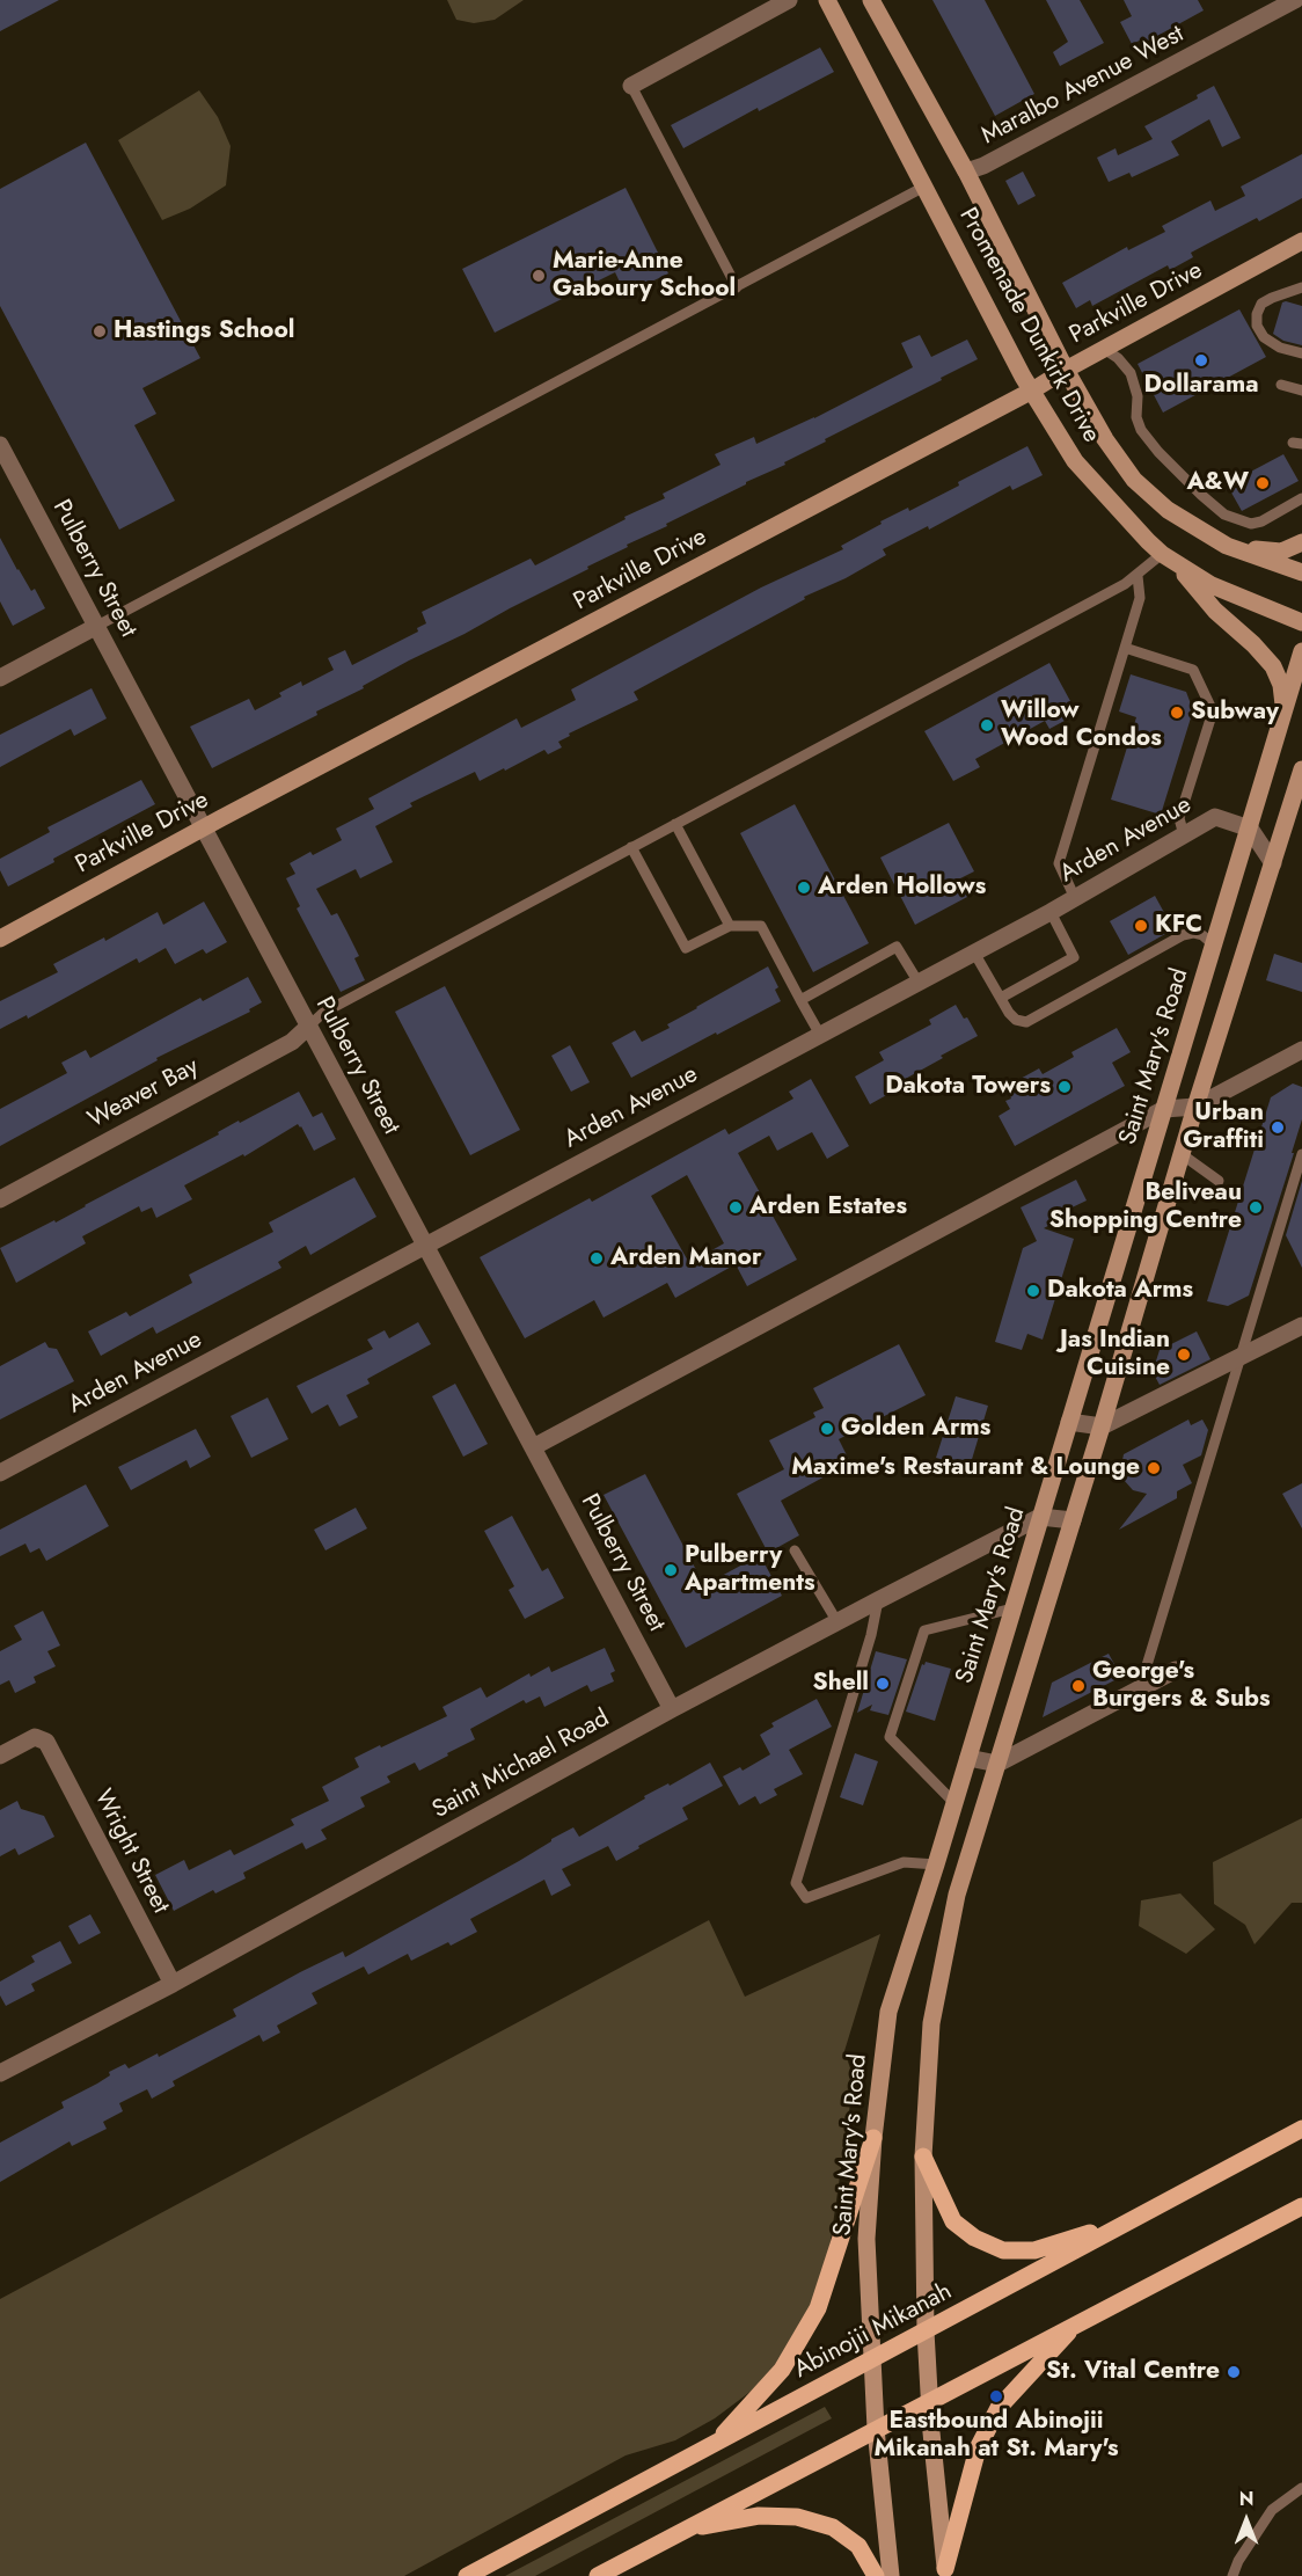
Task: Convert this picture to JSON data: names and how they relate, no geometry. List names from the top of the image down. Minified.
{"streets":{"main road":["Parkville Drive","Promenade Dunkirk Drive","Saint Mary's Road","Abinojii Mikanah"],"street":["Maralbo Avenue West","Pulberry Street","Arden Avenue","Weaver Bay","Saint Michael Road","Wright Street"]},"crossings":[["Maralbo Avenue West","Promenade Dunkirk Drive"],["Parkville Drive","Promenade Dunkirk Drive"],["Parkville Drive","Pulberry Street"],["Pulberry Street","Arden Avenue"],["Pulberry Street","Weaver Bay"],["Pulberry Street","Saint Michael Road"],["Arden Avenue","Saint Mary's Road"],["Saint Mary's Road","Saint Michael Road"],["Saint Mary's Road","Abinojii Mikanah"],["Saint Michael Road","Wright Street"]],"places":["Marie-Anne Gaboury School","Hastings School","Dollarama","A&W","Subway","Willow Wood Condos","Arden Hollows","KFC","Dakota Towers","Urban Graffiti","Arden Estates","Beliveau Shopping Centre","Arden Manor","Dakota Arms","Jas Indian Cuisine","Golden Arms","Maxime's Restaurant & Lounge","Pulberry Apartments","Shell","George's Burgers & Subs","St. Vital Centre","Eastbound Abinojii Mikanah at St. Mary's"],"north":"top"}
